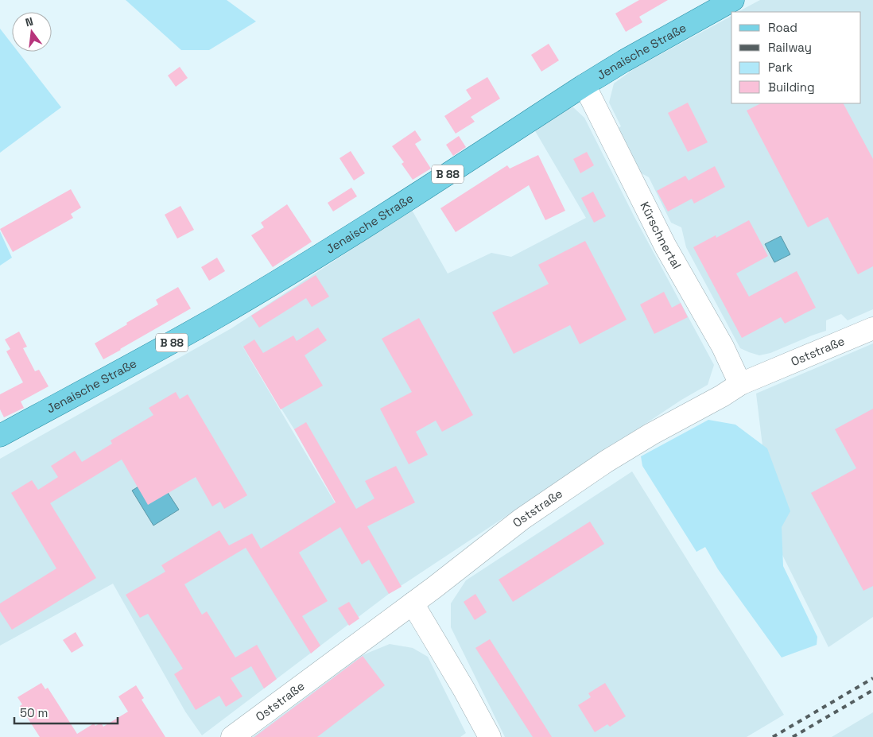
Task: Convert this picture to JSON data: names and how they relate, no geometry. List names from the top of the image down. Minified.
{"streets":{"main road":["Jenaische Straße","B 88"],"street":["Kürschnertal","Oststraße"]},"crossings":[["Jenaische Straße","Kürschnertal"],["Kürschnertal","Oststraße"]],"legend":["Road","Railway","Park","Building"],"scale_bar":"50 m","north":"top"}
